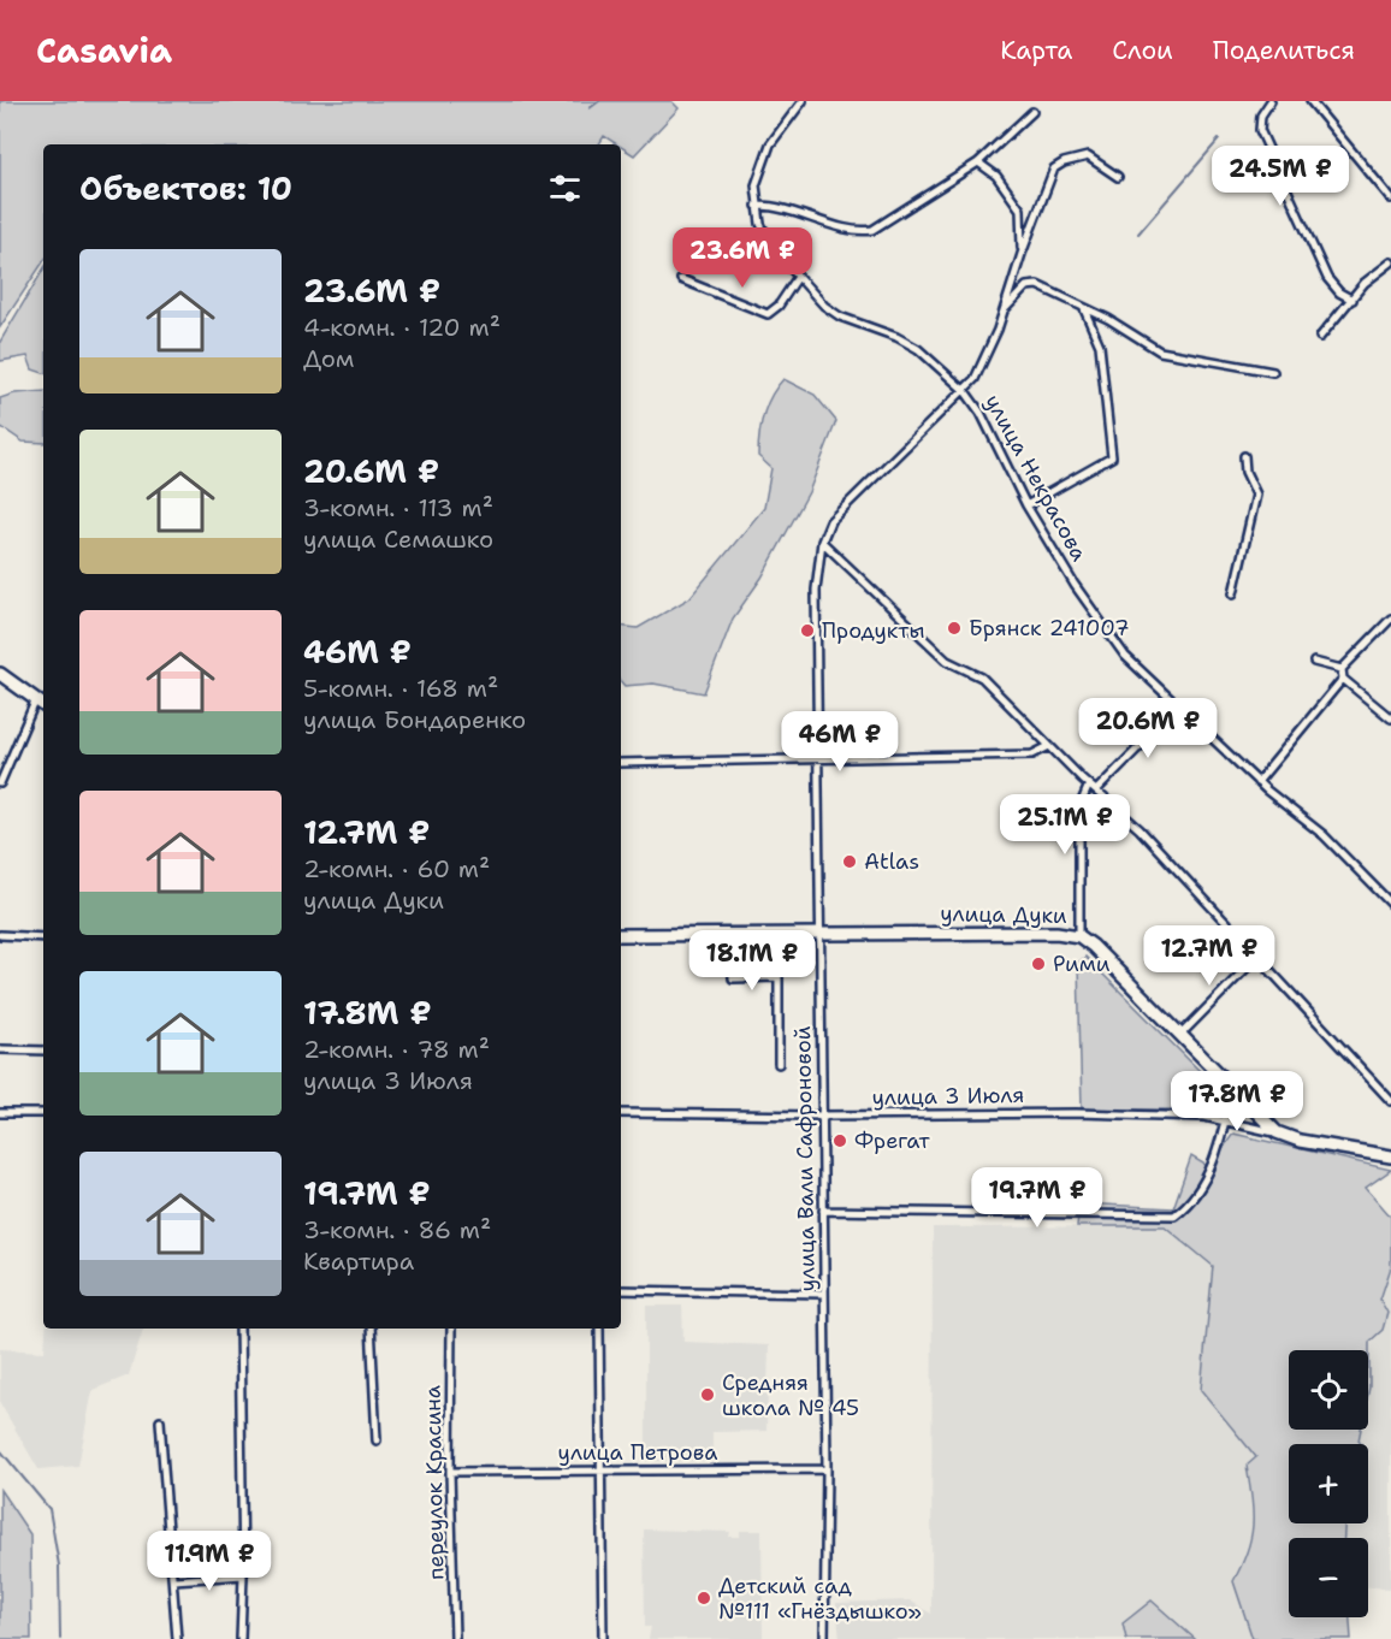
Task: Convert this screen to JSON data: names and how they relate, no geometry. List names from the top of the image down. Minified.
{"streets":{"main road":["улица Дуки"],"street":["улица Некрасова","улица 3 Июля","улица Вали Сафроновой","улица Петрова","переулок Красина"]},"crossings":[["улица Некрасова","улица Вали Сафроновой"],["улица Дуки","улица 3 Июля"],["улица Дуки","улица Вали Сафроновой"],["улица 3 Июля","улица Вали Сафроновой"],["улица Вали Сафроновой","улица Петрова"],["улица Петрова","переулок Красина"]],"places":["Брянск 241007","Продукты","Atlas","Рими","Фрегат","Средняя школа № 45","Детский сад №111 «Гнёздышко»"],"page":{"header":"Casavia","nav":["Карта","Слои","Поделиться"],"heading":"Объектов: 10","price":["24.5M ₽","23.6M ₽","20.6M ₽","46M ₽","25.1M ₽","12.7M ₽","18.1M ₽","17.8M ₽","19.7M ₽","11.9M ₽"],"list":[{"name":"23.6M ₽","note":"4-комн. · 120 m² · Дом"},{"name":"20.6M ₽","note":"3-комн. · 113 m² · улица Семашко"},{"name":"46M ₽","note":"5-комн. · 168 m² · улица Бондаренко"},{"name":"12.7M ₽","note":"2-комн. · 60 m² · улица Дуки"},{"name":"17.8M ₽","note":"2-комн. · 78 m² · улица 3 Июля"},{"name":"19.7M ₽","note":"3-комн. · 86 m² · Квартира"}],"map_buttons":["+","−"]}}
